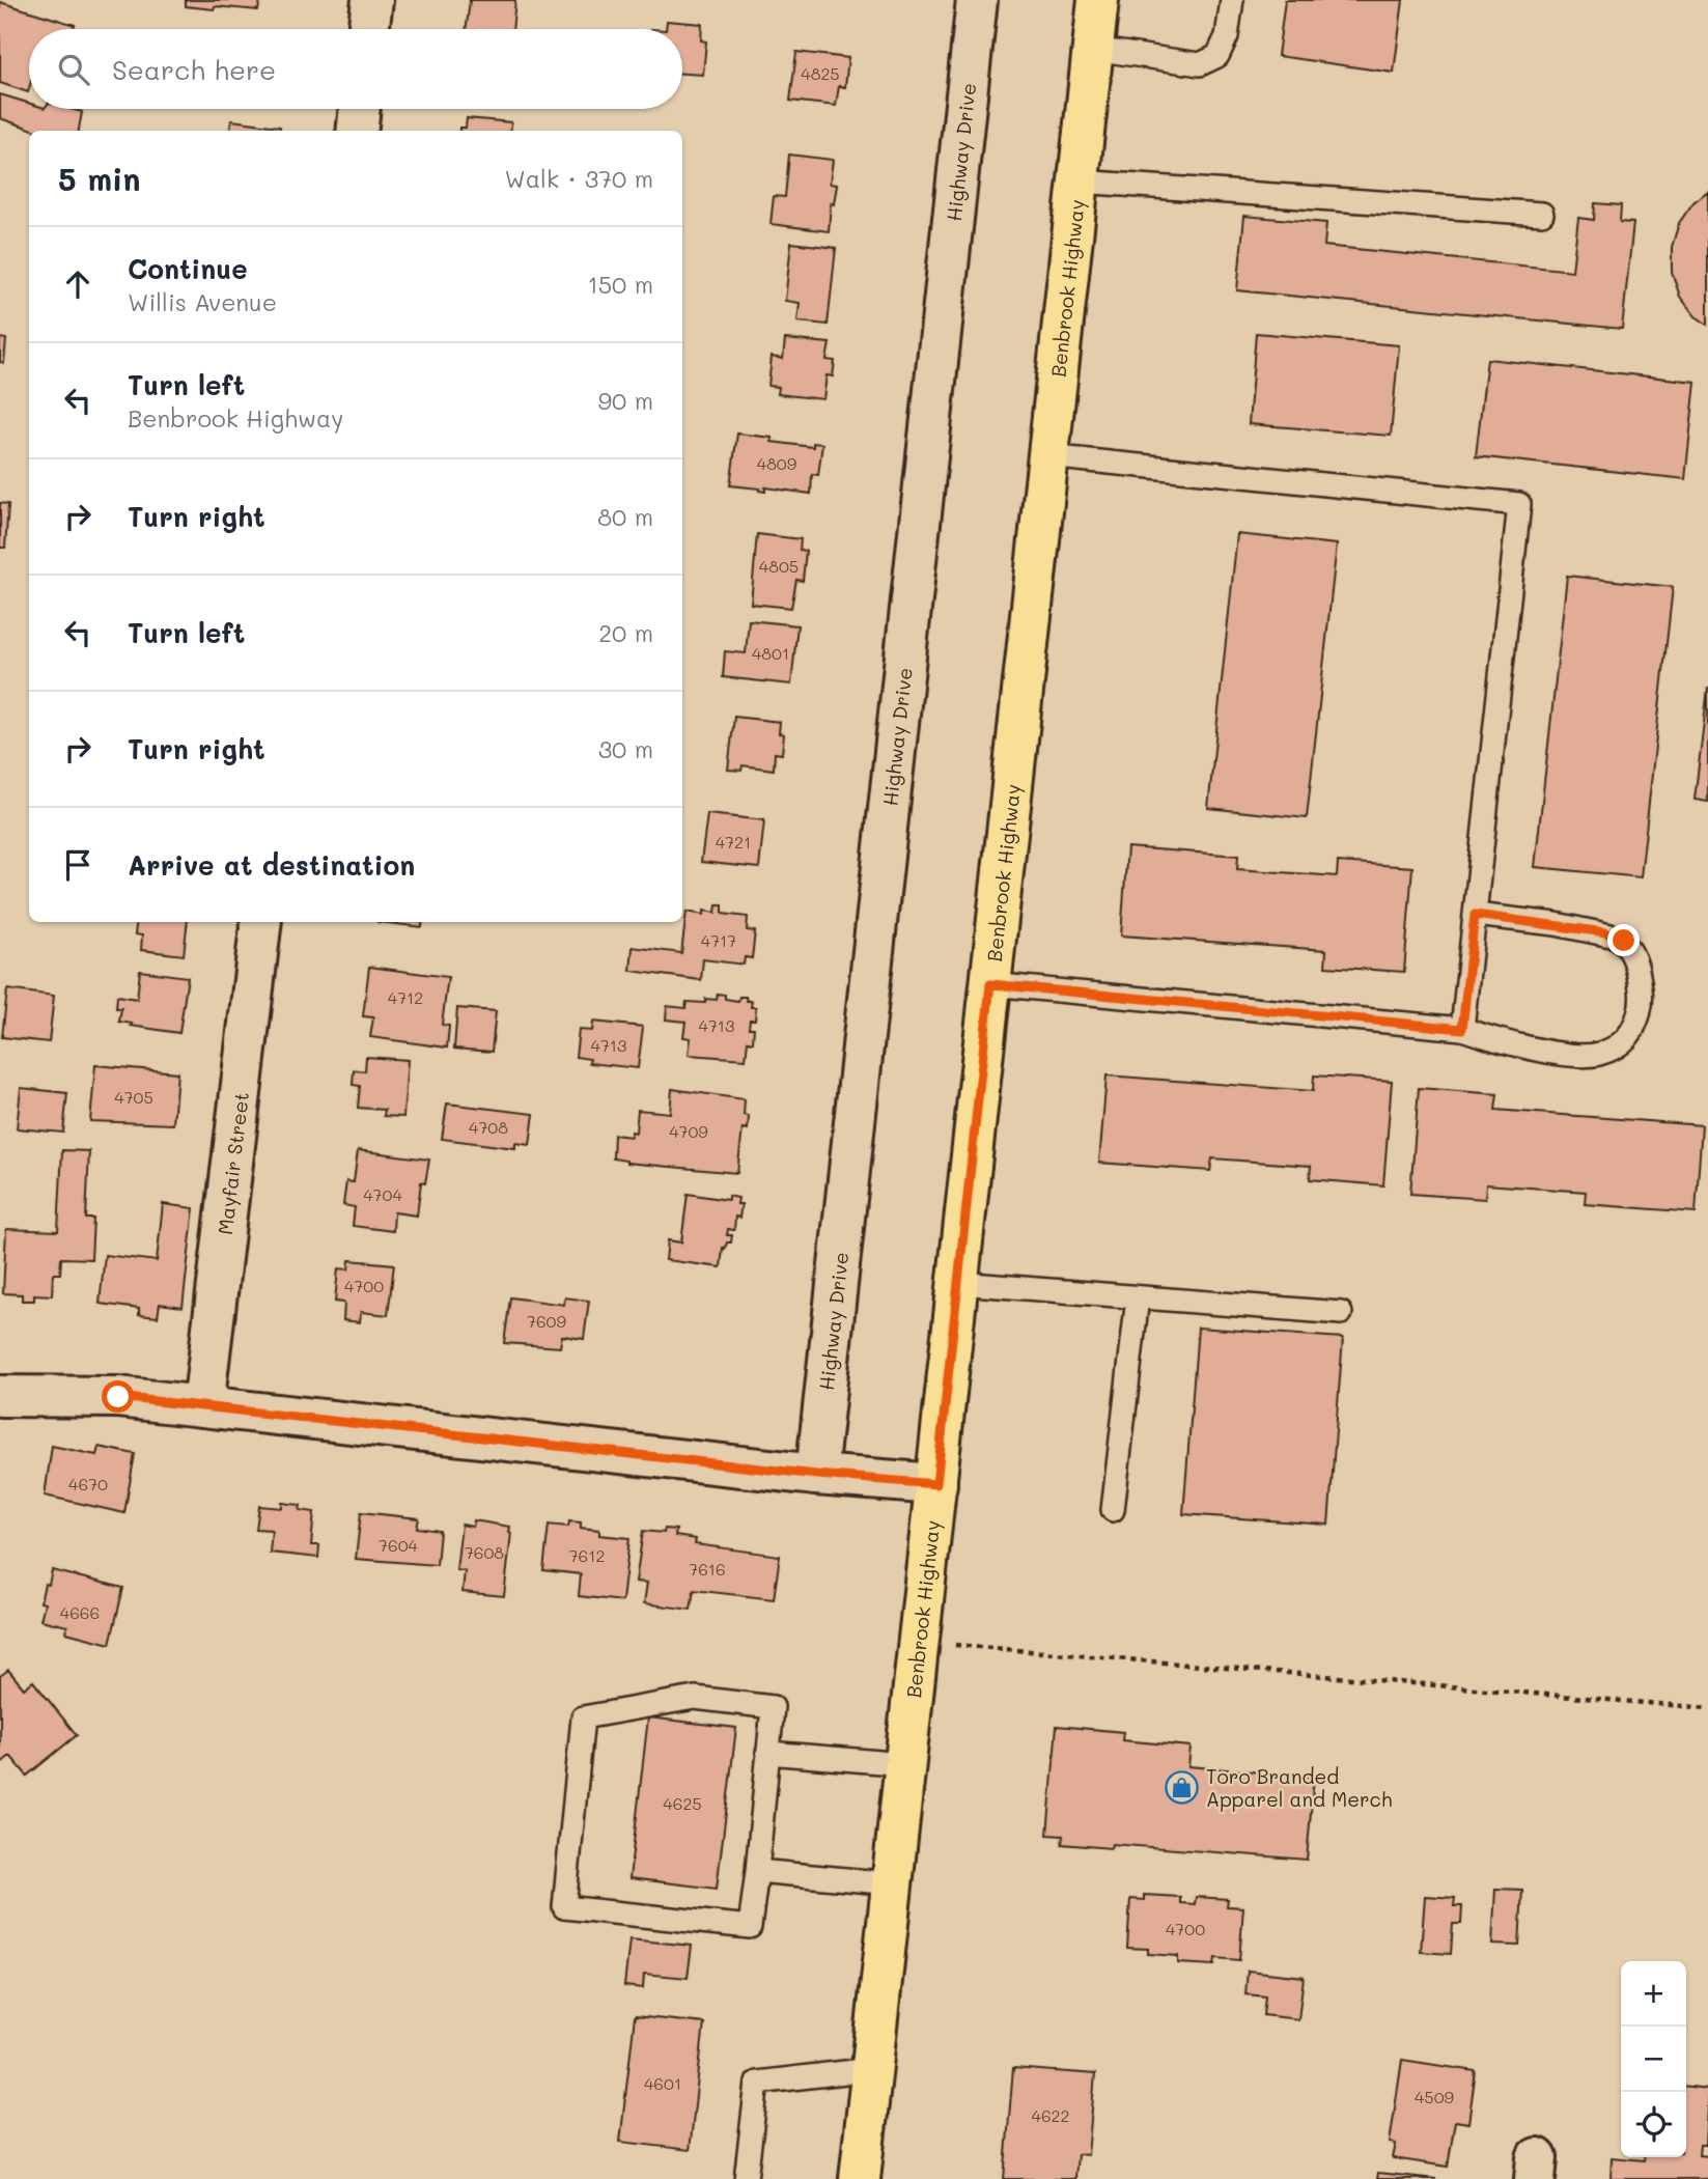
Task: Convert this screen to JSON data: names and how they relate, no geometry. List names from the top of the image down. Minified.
{"streets":{"main road":["Benbrook Highway"],"street":["Highway Drive","Mayfair Street"]},"places":{"shop":["Toro Branded Apparel and Merch"]},"house_numbers":["4825","4809","4805","4801","4721","4717","4712","4713","4713","4705","4708","4709","4704","4700","7609","4670","7604","7608","7612","7616","4666","4625","4700","4601","4509","4622"],"page":{"search":"Search here","heading":["5 min","Walk · 370 m"],"list":[["Continue","Willis Avenue","150 m"],["Turn left","Benbrook Highway","90 m"],["Turn right","80 m"],["Turn left","20 m"],["Turn right","30 m"],"Arrive at destination"],"map_buttons":["+","−"]}}
